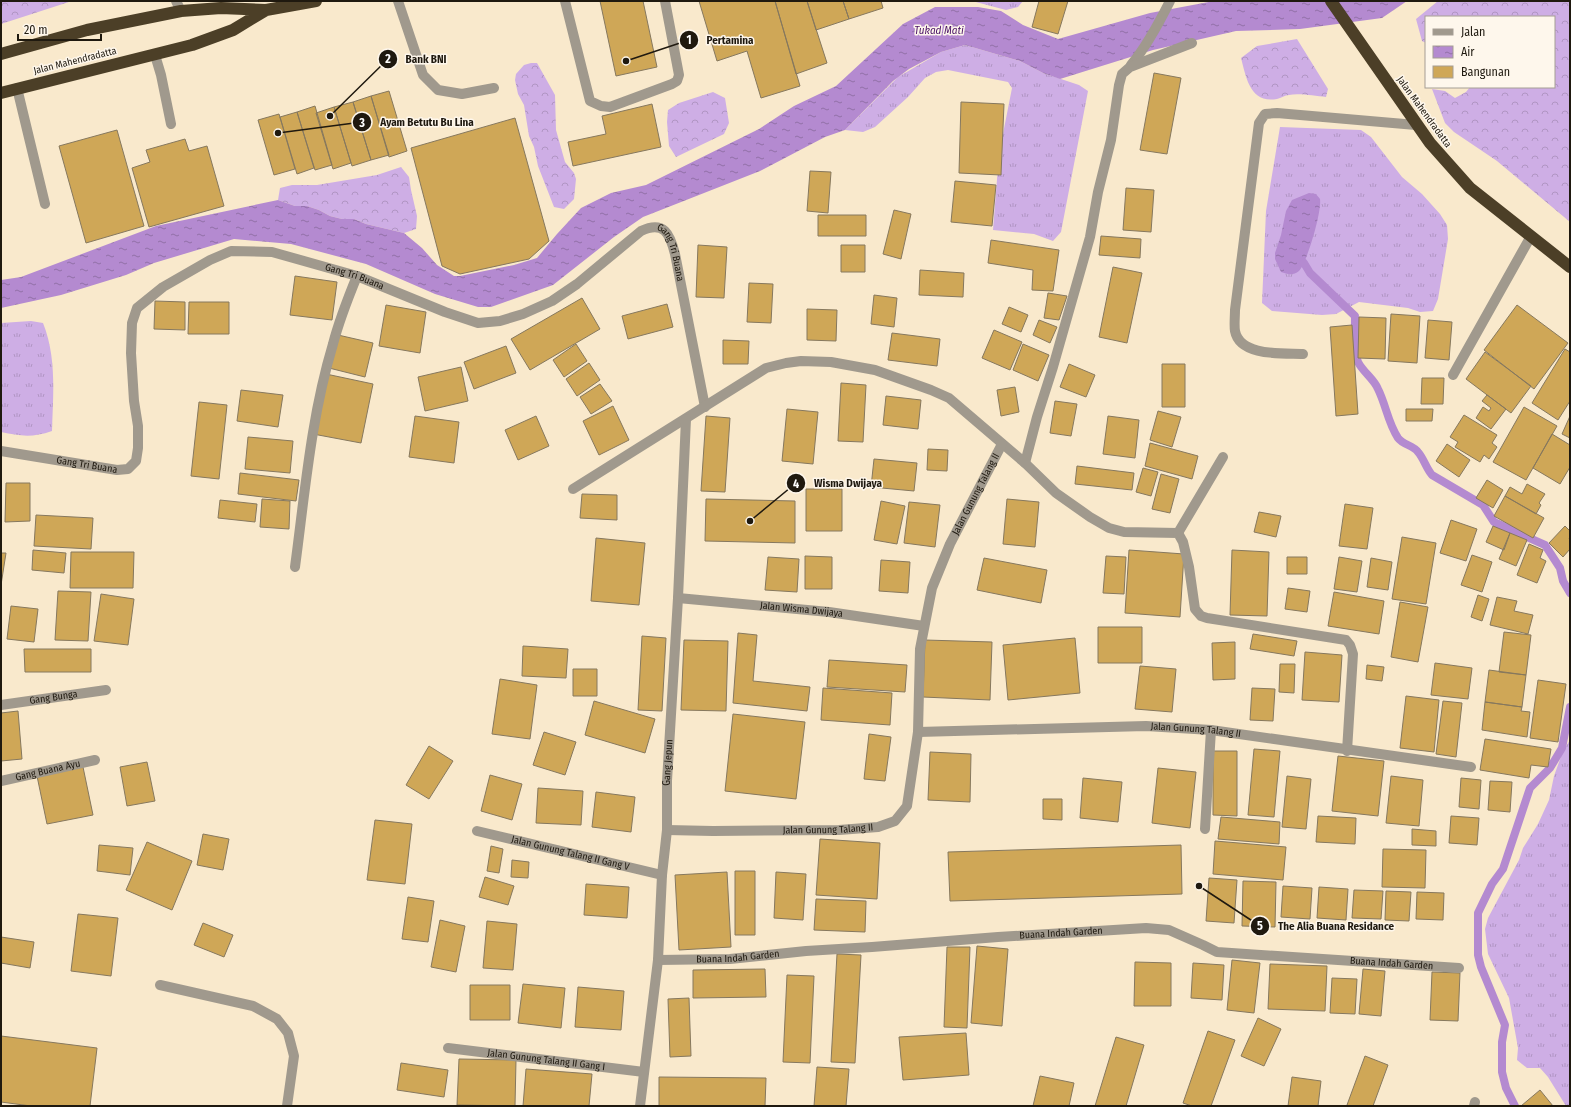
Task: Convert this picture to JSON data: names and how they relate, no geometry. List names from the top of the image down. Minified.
{"streets":{"highway":["Jalan Mahendradatta"],"street":["Gang Tri Buana","Jalan Gunung Talang II","Jalan Wisma Dwijaya","Gang Bunga","Gang Jepun","Gang Buana Ayu","Jalan Gunung Talang II Gang V","Buana Indah Garden","Jalan Gunung Talang II Gang I"]},"crossings":[["Jalan Gunung Talang II","Jalan Wisma Dwijaya"],["Jalan Gunung Talang II","Gang Jepun"],["Jalan Wisma Dwijaya","Gang Jepun"],["Gang Jepun","Jalan Gunung Talang II Gang V"],["Gang Jepun","Buana Indah Garden"],["Gang Jepun","Jalan Gunung Talang II Gang I"]],"water":["Tukad Mati"],"places":["Pertamina","Bank BNI","Ayam Betutu Bu Lina","Wisma Dwijaya","The Alia Buana Residance"],"legend":["Jalan","Air","Bangunan"],"scale_bar":"20 m"}
